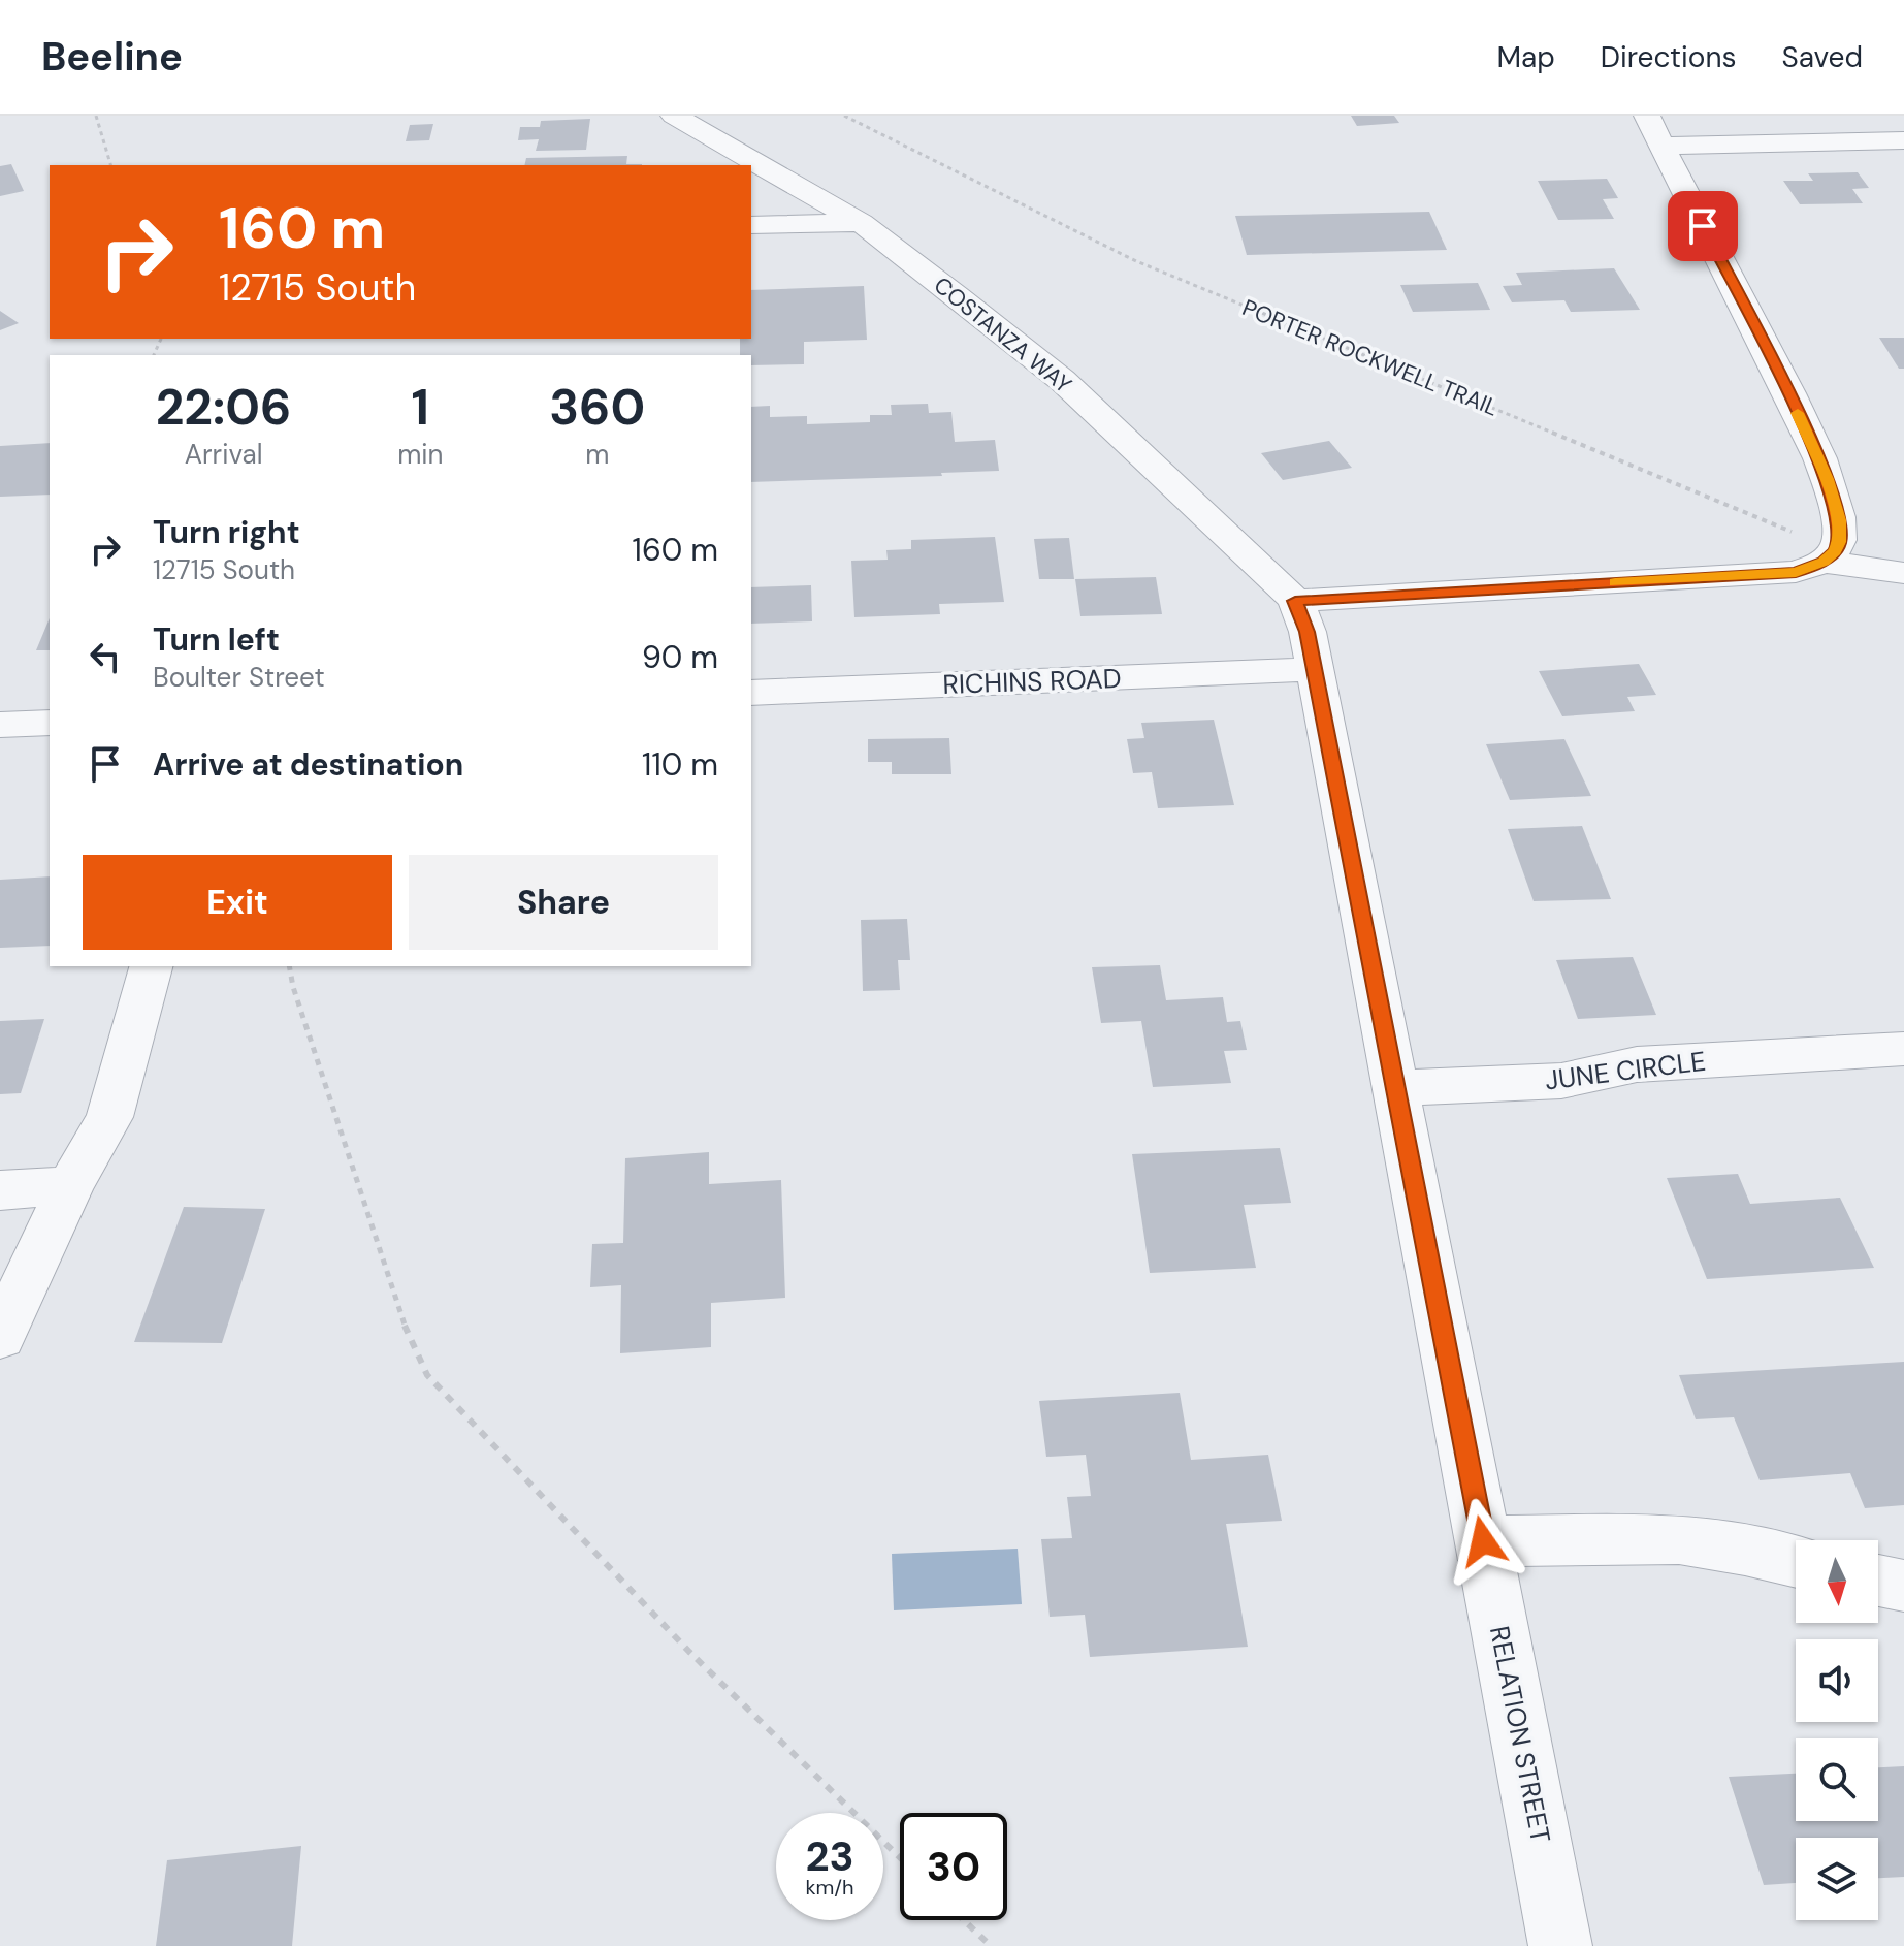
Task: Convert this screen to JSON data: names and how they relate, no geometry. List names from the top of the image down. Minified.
{"streets":{"street":["COSTANZA WAY","RICHINS ROAD","JUNE CIRCLE","RELATION STREET"],"path":["PORTER ROCKWELL TRAIL"]},"crossings":[["COSTANZA WAY","RELATION STREET"],["RICHINS ROAD","RELATION STREET"],["JUNE CIRCLE","RELATION STREET"]],"north":"bottom","page":{"header":"Beeline","nav":["Map","Directions","Saved"],"turn":["160 m","12715 South"],"eta":["22:06","Arrival","1","min","360","m"],"list":[{"name":"Turn right","note":"12715 South","value":"160 m"},{"name":"Turn left","note":"Boulter Street","value":"90 m"},{"name":"Arrive at destination","value":"110 m"}],"buttons":["Exit","Share"],"speed":"23 km/h","limit":"30"}}
